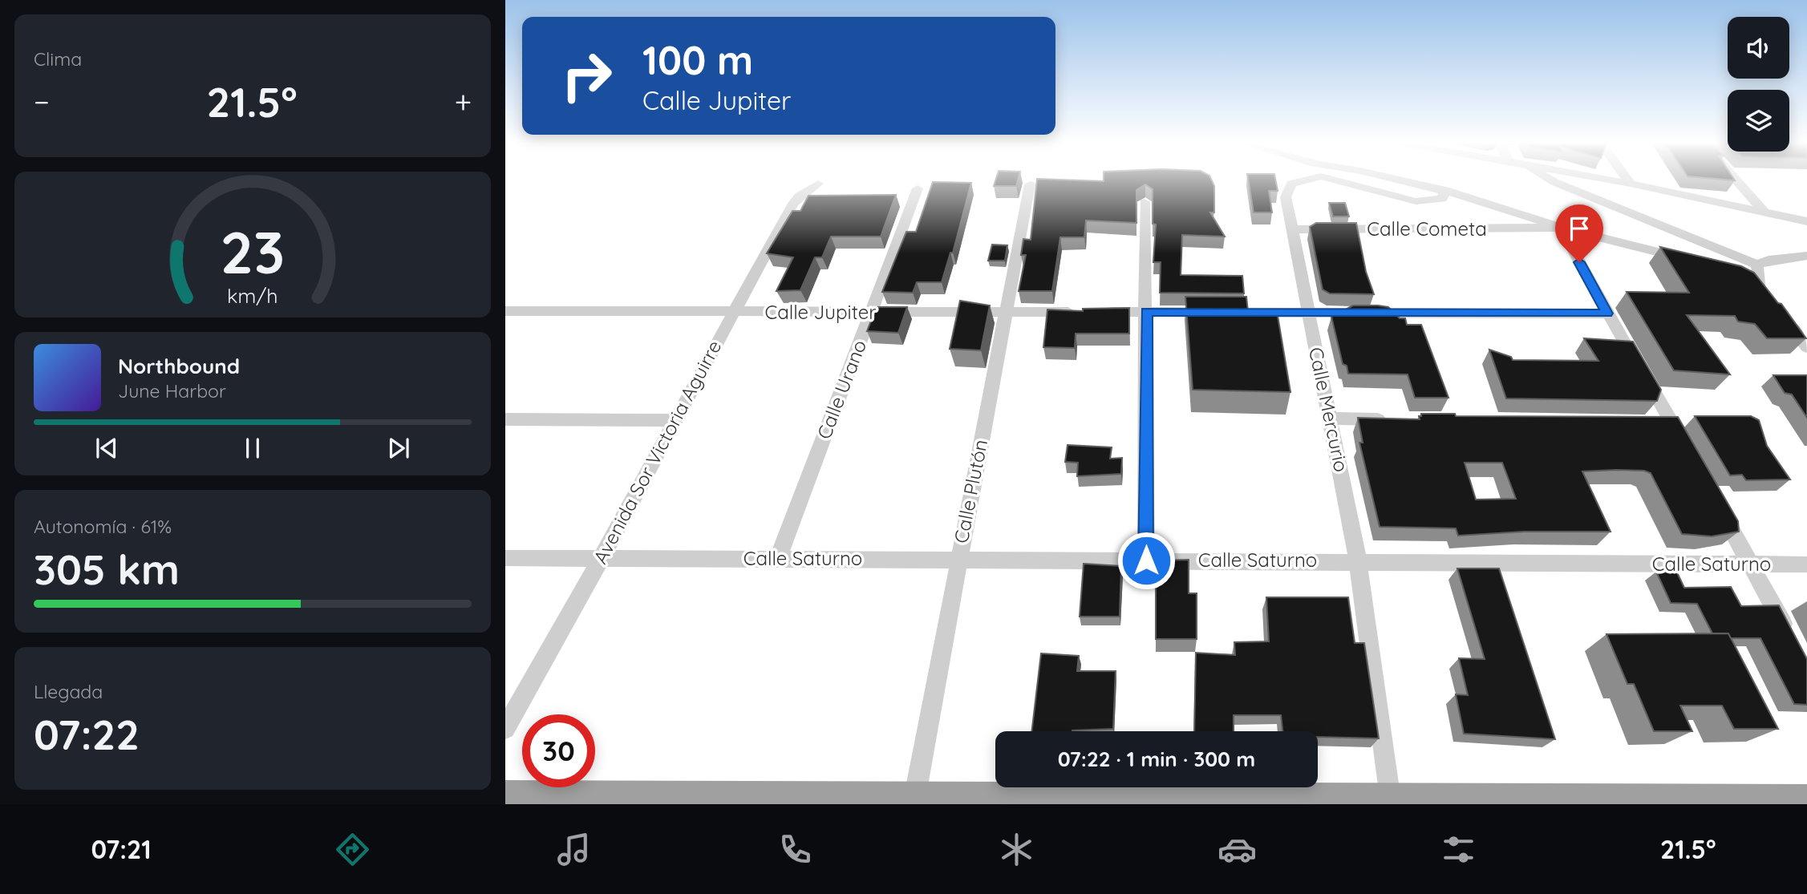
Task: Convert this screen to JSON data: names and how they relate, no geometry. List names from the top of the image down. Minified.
{"streets":{"street":["Calle Cometa","Calle Jupiter","Calle Urano","Calle Mercurio","Avenida Sor Victoria Aguirre","Calle Plutón","Calle Saturno"]},"crossings":[["Calle Cometa","Calle Mercurio"],["Calle Jupiter","Calle Urano"],["Calle Jupiter","Calle Mercurio"],["Calle Jupiter","Avenida Sor Victoria Aguirre"],["Calle Jupiter","Calle Plutón"],["Calle Urano","Calle Saturno"],["Calle Mercurio","Calle Saturno"],["Avenida Sor Victoria Aguirre","Calle Saturno"],["Calle Plutón","Calle Saturno"]],"page":{"tile":["Clima",["Autonomía · 61%","305 km"],["Llegada","07:22"]],"turn":["100 m","Calle Jupiter"],"heat":["−","21.5°","+"],"song":["Northbound","June Harbor"],"limit":"30","trip":"07:22 · 1 min · 300 m","tabs":["07:21","21.5°"],"gauge":["23","km/h"]}}
